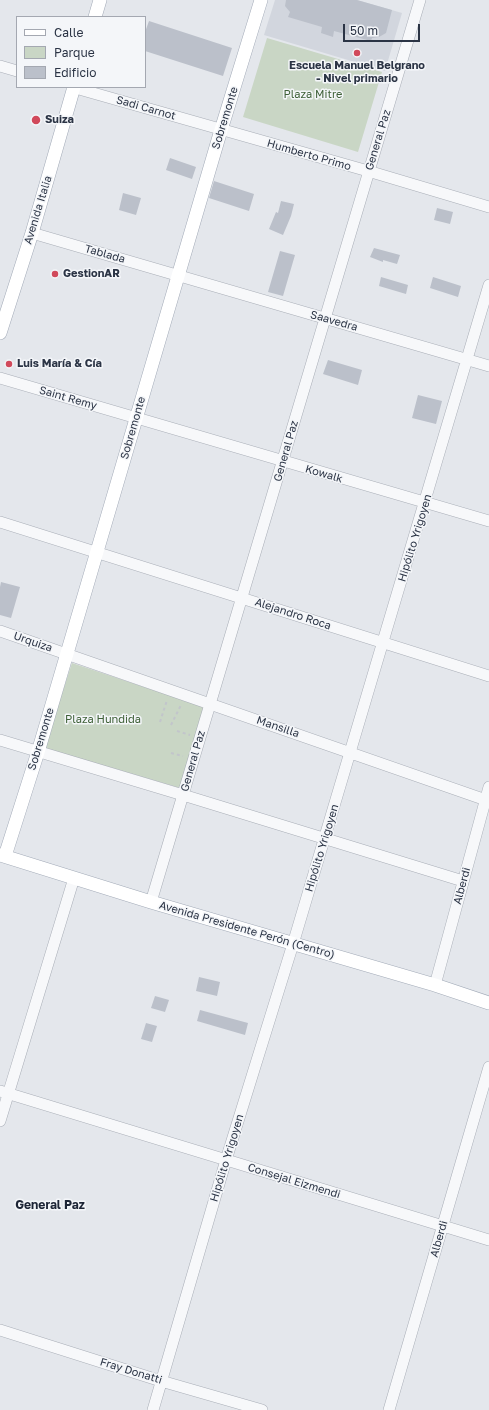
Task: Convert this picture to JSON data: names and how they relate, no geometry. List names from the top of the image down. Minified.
{"streets":{"main road":["Sobremonte","Avenida Italia","Avenida Presidente Perón (Centro)"],"street":["Sadi Carnot","General Paz","Humberto Primo","Tablada","Saavedra","Saint Remy","Kowalk","Hipólito Yrigoyen","Alejandro Roca","Urquiza","Mansilla","Alberdi","Consejal Eizmendi","Fray Donatti"]},"crossings":[["Sadi Carnot","Sobremonte"],["Sadi Carnot","Humberto Primo"],["Sobremonte","Humberto Primo"],["Sobremonte","Tablada"],["Sobremonte","Saavedra"],["Sobremonte","Saint Remy"],["Sobremonte","Kowalk"],["Sobremonte","Alejandro Roca"],["Sobremonte","Urquiza"],["Sobremonte","Mansilla"],["Sobremonte","Avenida Presidente Perón (Centro)"],["General Paz","Humberto Primo"],["General Paz","Saavedra"],["General Paz","Kowalk"],["General Paz","Alejandro Roca"],["General Paz","Mansilla"],["General Paz","Avenida Presidente Perón (Centro)"],["Avenida Italia","Tablada"],["Tablada","Saavedra"],["Saavedra","Hipólito Yrigoyen"],["Saint Remy","Kowalk"],["Kowalk","Hipólito Yrigoyen"],["Hipólito Yrigoyen","Alejandro Roca"],["Hipólito Yrigoyen","Mansilla"],["Hipólito Yrigoyen","Avenida Presidente Perón (Centro)"],["Hipólito Yrigoyen","Consejal Eizmendi"],["Hipólito Yrigoyen","Fray Donatti"],["Urquiza","Mansilla"],["Mansilla","Alberdi"],["Alberdi","Avenida Presidente Perón (Centro)"],["Alberdi","Consejal Eizmendi"]],"districts":["General Paz"],"parks":["Plaza Mitre","Plaza Hundida"],"places":["Escuela Manuel Belgrano - Nivel primario","Suiza","GestionAR","Luis María & Cía"],"legend":["Calle","Parque","Edificio"],"scale_bar":"50 m"}
